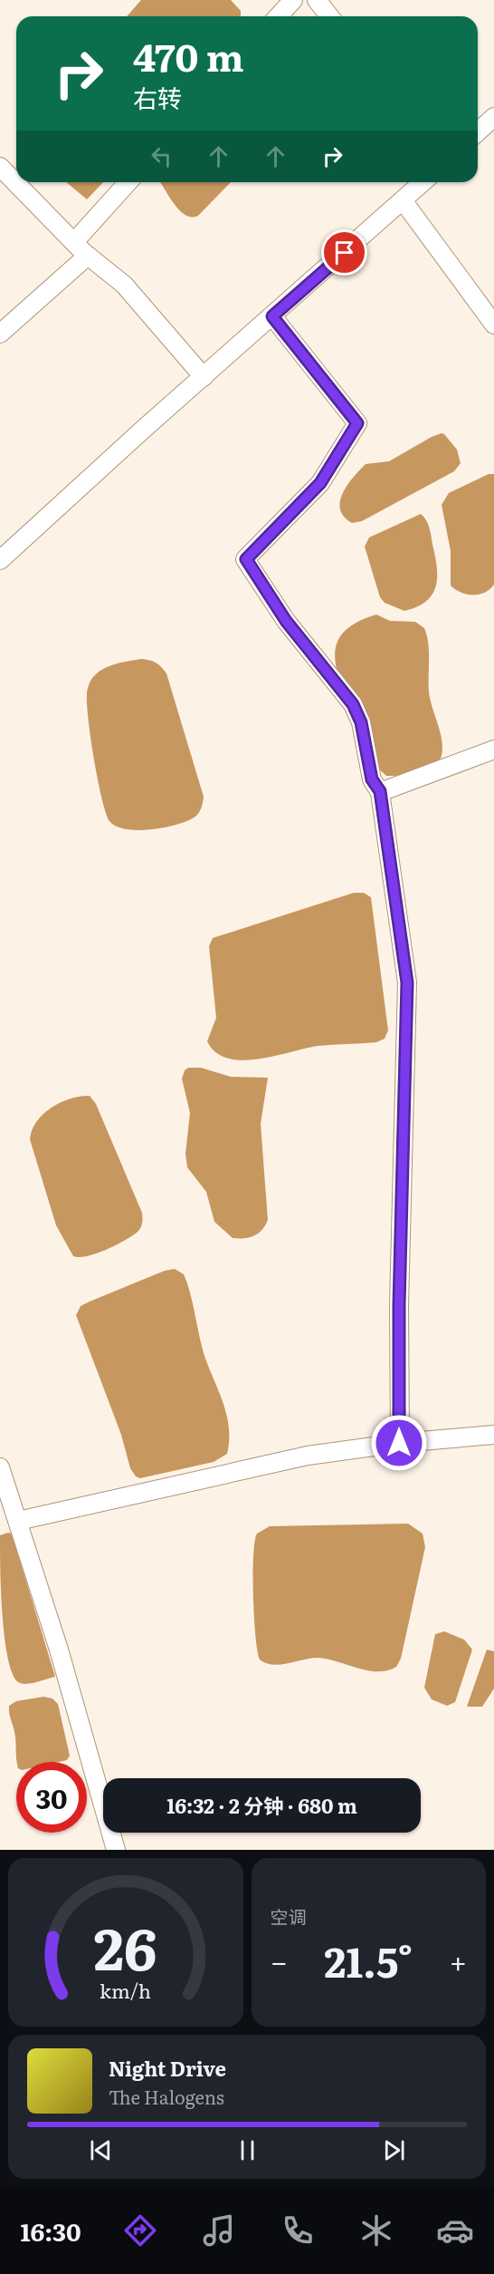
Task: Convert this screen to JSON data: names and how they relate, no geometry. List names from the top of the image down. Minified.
{"page":{"turn":["470 m","右转"],"limit":"30","trip":"16:32 · 2 分钟 · 680 m","tile":"空调","heat":["−","21.5°","+"],"song":["Night Drive","The Halogens"],"tabs":"16:30","gauge":["26","km/h"]}}
